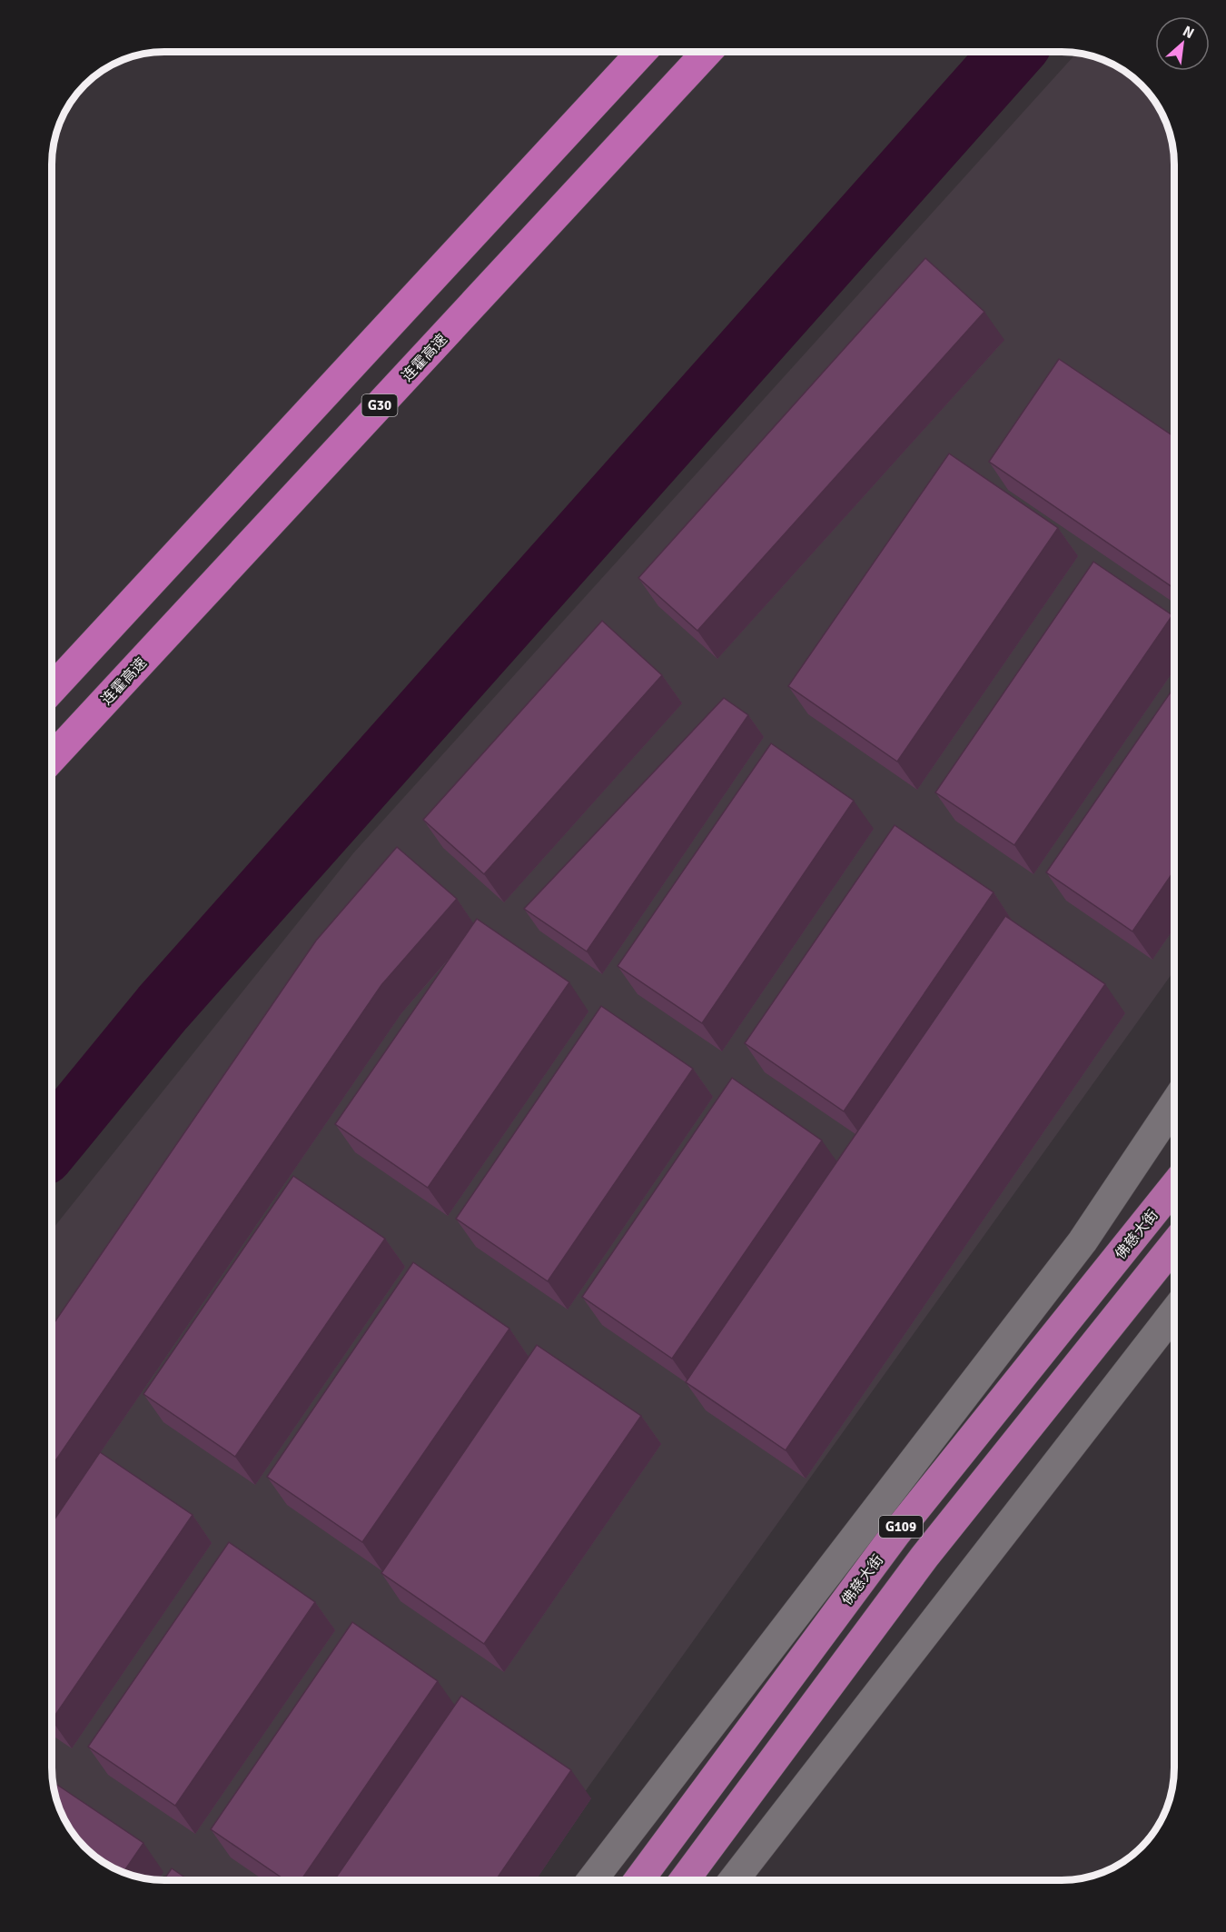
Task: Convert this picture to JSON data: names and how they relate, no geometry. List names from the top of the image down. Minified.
{"streets":{"highway":["连霍高速","G30","佛慈大街","G109"]},"north":"top right"}
